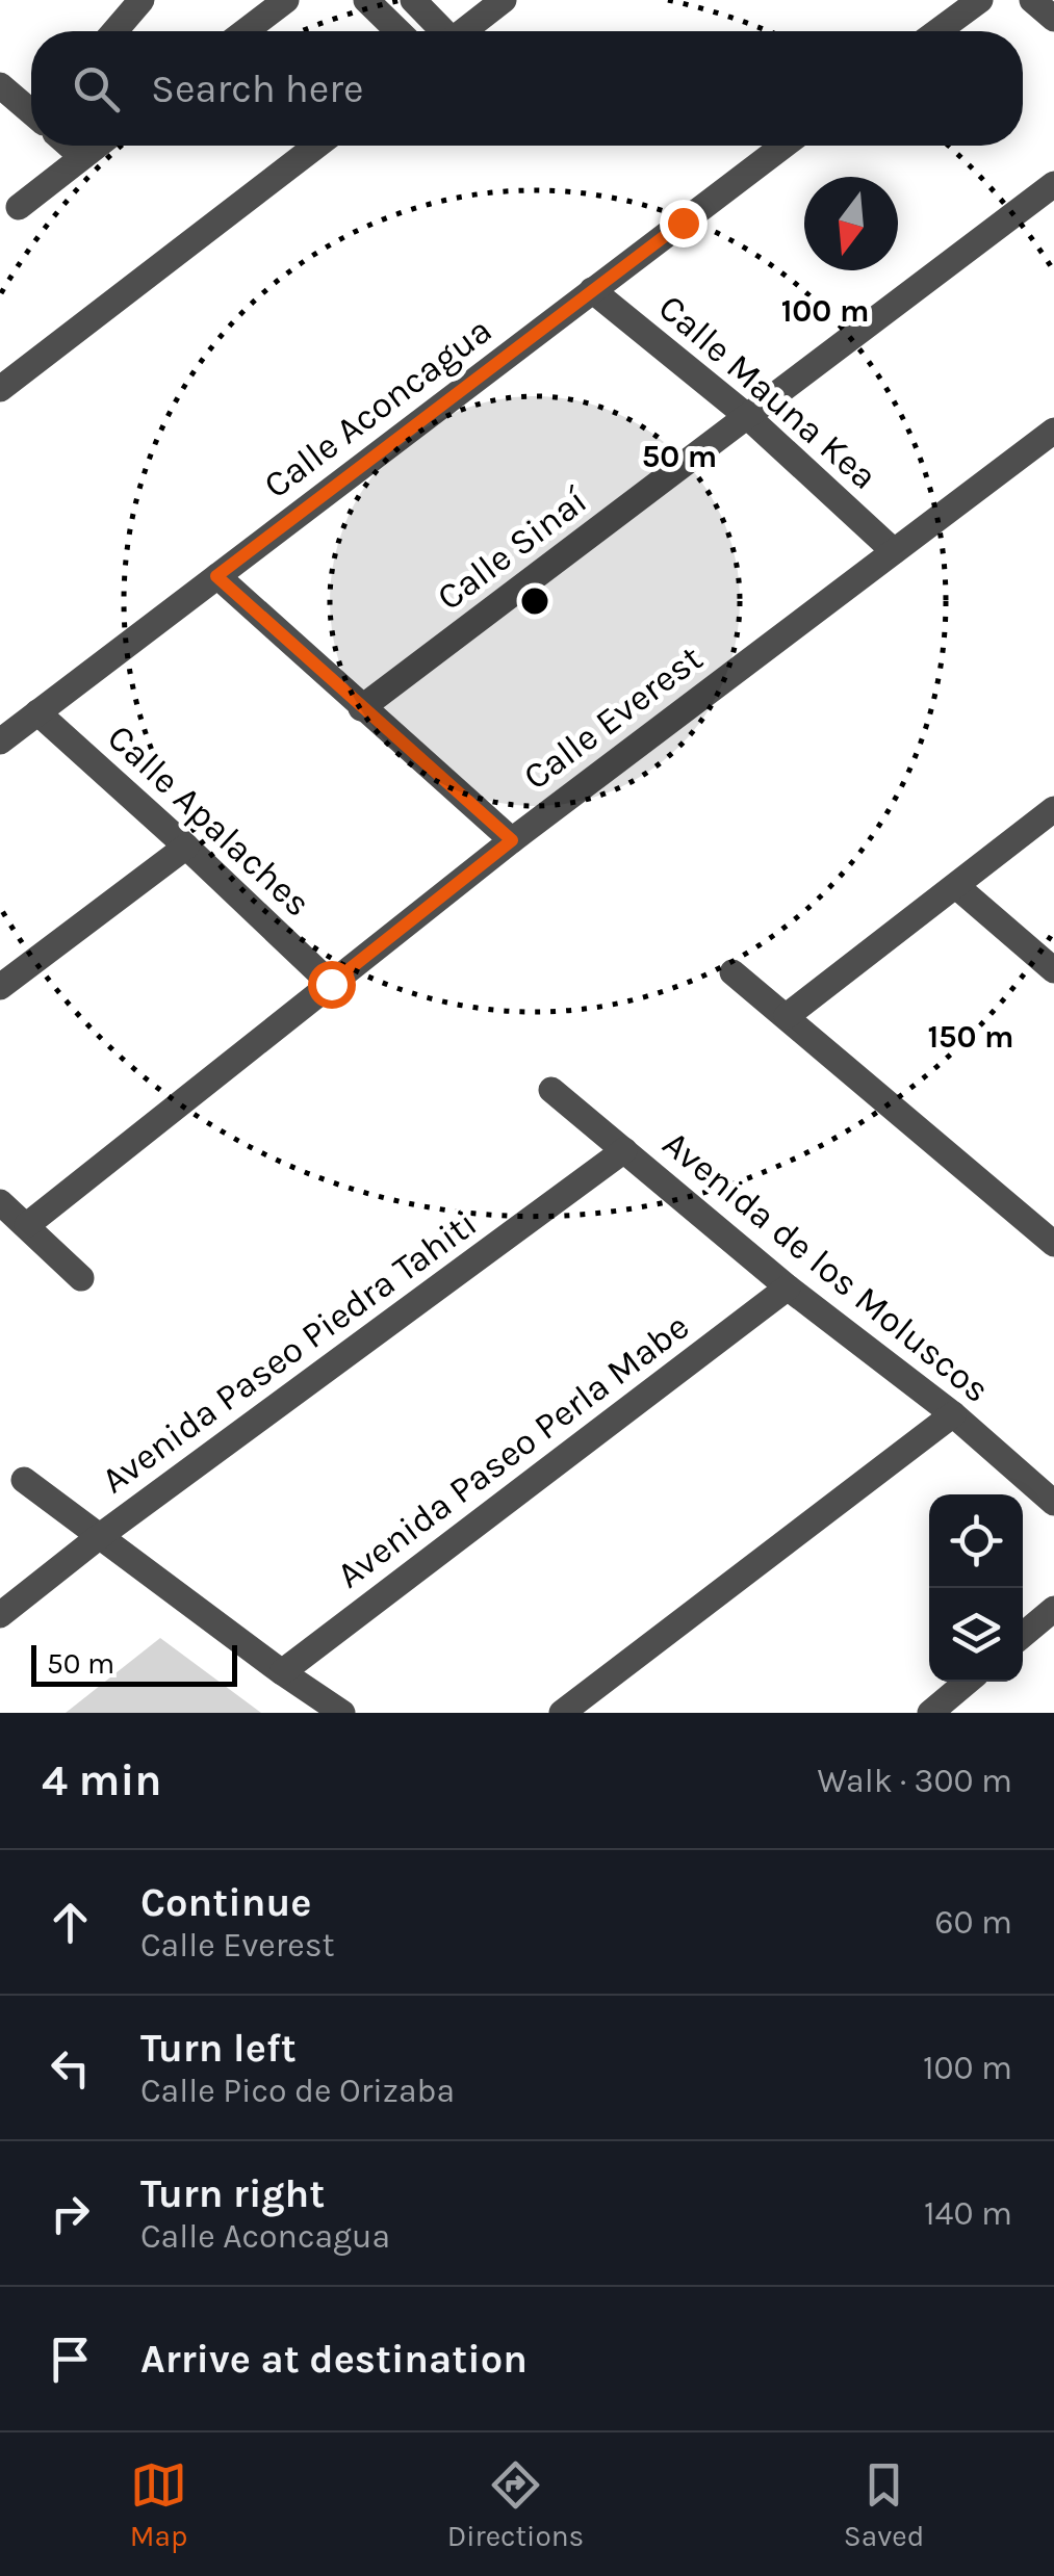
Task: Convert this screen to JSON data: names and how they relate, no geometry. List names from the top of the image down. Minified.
{"streets":{"street":["Calle Mauna Kea","Calle Aconcagua","Calle Sinaí","Calle Everest","Calle Apalaches","Avenida de los Moluscos","Avenida Paseo Piedra Tahiti","Avenida Paseo Perla Mabe"]},"crossings":[["Calle Mauna Kea","Calle Aconcagua"],["Calle Mauna Kea","Calle Sinaí"],["Calle Mauna Kea","Calle Everest"],["Calle Aconcagua","Calle Apalaches"],["Calle Everest","Calle Apalaches"],["Avenida de los Moluscos","Avenida Paseo Piedra Tahiti"],["Avenida de los Moluscos","Avenida Paseo Perla Mabe"]],"scale_bar":"50 m","north":"bottom","page":{"search":"Search here","scale":"50 m","heading":["4 min","Walk · 300 m"],"list":[["Continue","Calle Everest","60 m"],["Turn left","Calle Pico de Orizaba","100 m"],["Turn right","Calle Aconcagua","140 m"],"Arrive at destination"],"nav":["Map","Directions","Saved"]},"rings":["100 m","50 m","150 m"]}
